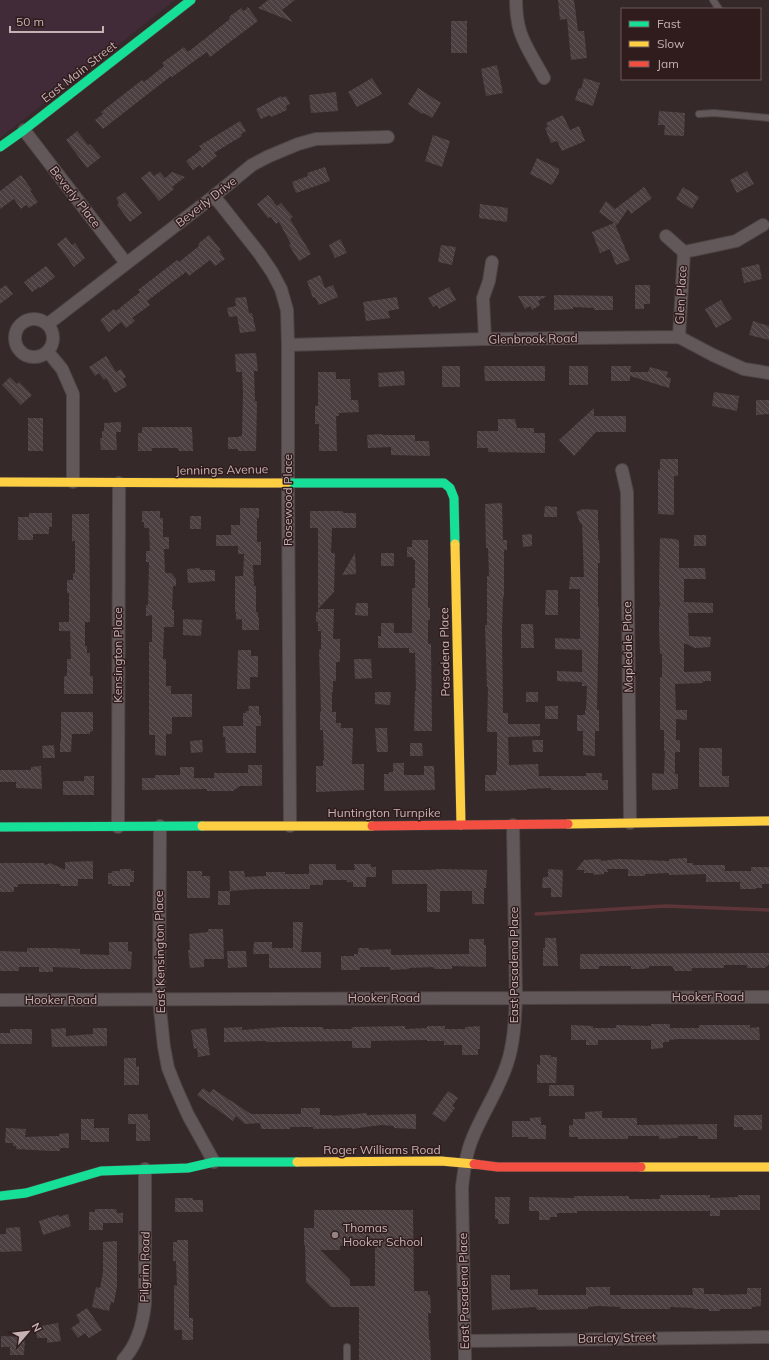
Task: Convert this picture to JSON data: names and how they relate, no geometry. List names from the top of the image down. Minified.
{"streets":{"street":["East Main Street","Beverly Place","Beverly Drive","Glen Place","Glenbrook Road","Jennings Avenue","Rosewood Place","Mapledale Place","Pasadena Place","Kensington Place","Huntington Turnpike","East Kensington Place","East Pasadena Place","Hooker Road","Roger Williams Road","Pilgrim Road","Barclay Street"]},"crossings":[["East Main Street","Beverly Place"],["Beverly Place","Beverly Drive"],["Beverly Drive","Rosewood Place"],["Glen Place","Glenbrook Road"],["Glenbrook Road","Rosewood Place"],["Jennings Avenue","Rosewood Place"],["Jennings Avenue","Pasadena Place"],["Jennings Avenue","Kensington Place"],["Rosewood Place","Huntington Turnpike"],["Mapledale Place","Huntington Turnpike"],["Pasadena Place","Huntington Turnpike"],["Kensington Place","Huntington Turnpike"],["Huntington Turnpike","East Kensington Place"],["Huntington Turnpike","East Pasadena Place"],["East Kensington Place","Hooker Road"],["East Kensington Place","Roger Williams Road"],["East Pasadena Place","Hooker Road"],["East Pasadena Place","Roger Williams Road"],["East Pasadena Place","Barclay Street"],["Roger Williams Road","Pilgrim Road"]],"places":["Thomas Hooker School"],"legend":["Fast","Slow","Jam"],"scale_bar":"50 m","north":"top right"}
